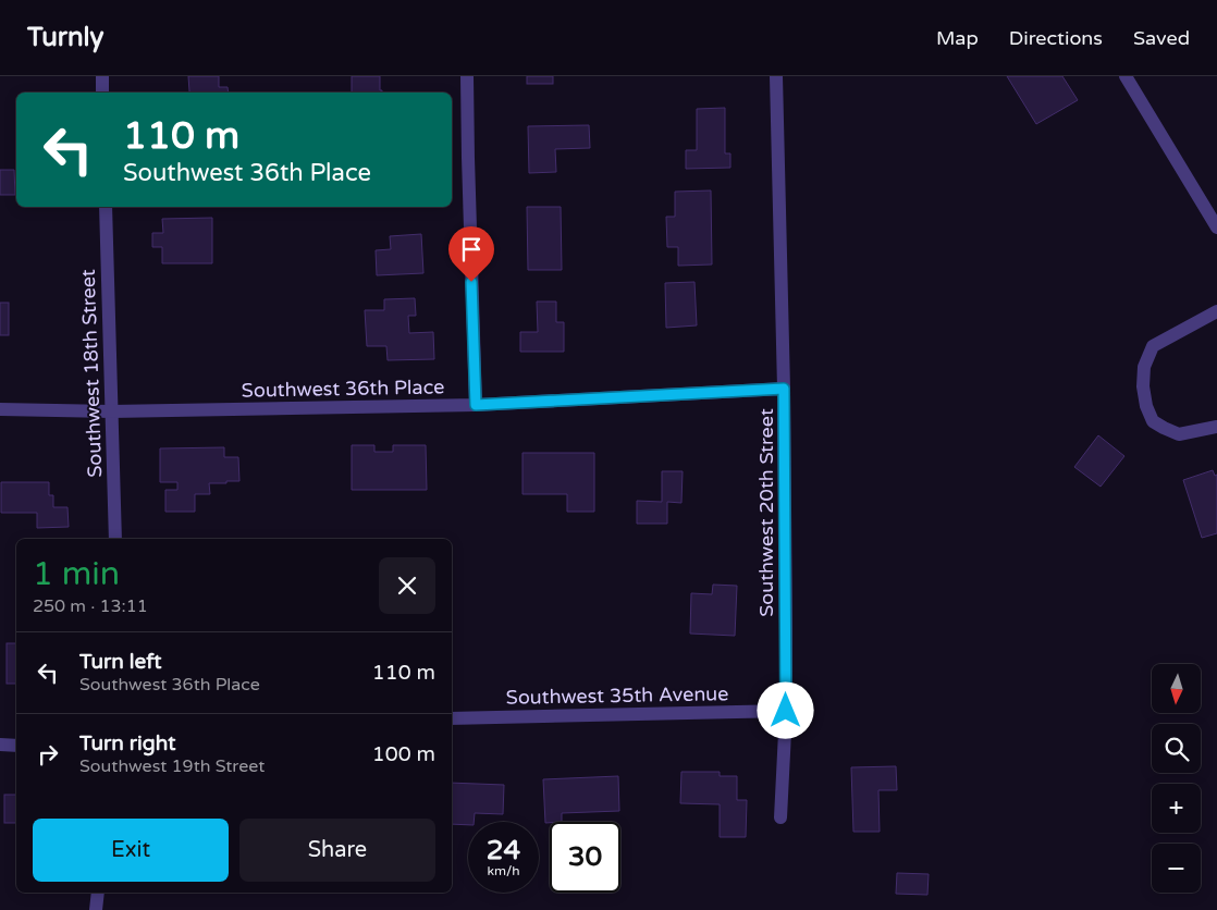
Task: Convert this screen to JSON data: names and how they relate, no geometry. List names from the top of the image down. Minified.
{"streets":{"street":["Southwest 18th Street","Southwest 36th Place","Southwest 20th Street","Southwest 35th Avenue"]},"crossings":[["Southwest 18th Street","Southwest 36th Place"],["Southwest 36th Place","Southwest 20th Street"],["Southwest 20th Street","Southwest 35th Avenue"]],"north":"bottom","page":{"header":"Turnly","nav":["Map","Directions","Saved"],"turn":["110 m","Southwest 36th Place"],"heading":["1 min","250 m · 13:11"],"list":[{"name":"Turn left","note":"Southwest 36th Place","value":"110 m"},{"name":"Turn right","note":"Southwest 19th Street","value":"100 m"}],"map_buttons":["+","−"],"buttons":["Exit","Share"],"speed":"24 km/h","limit":"30"}}
